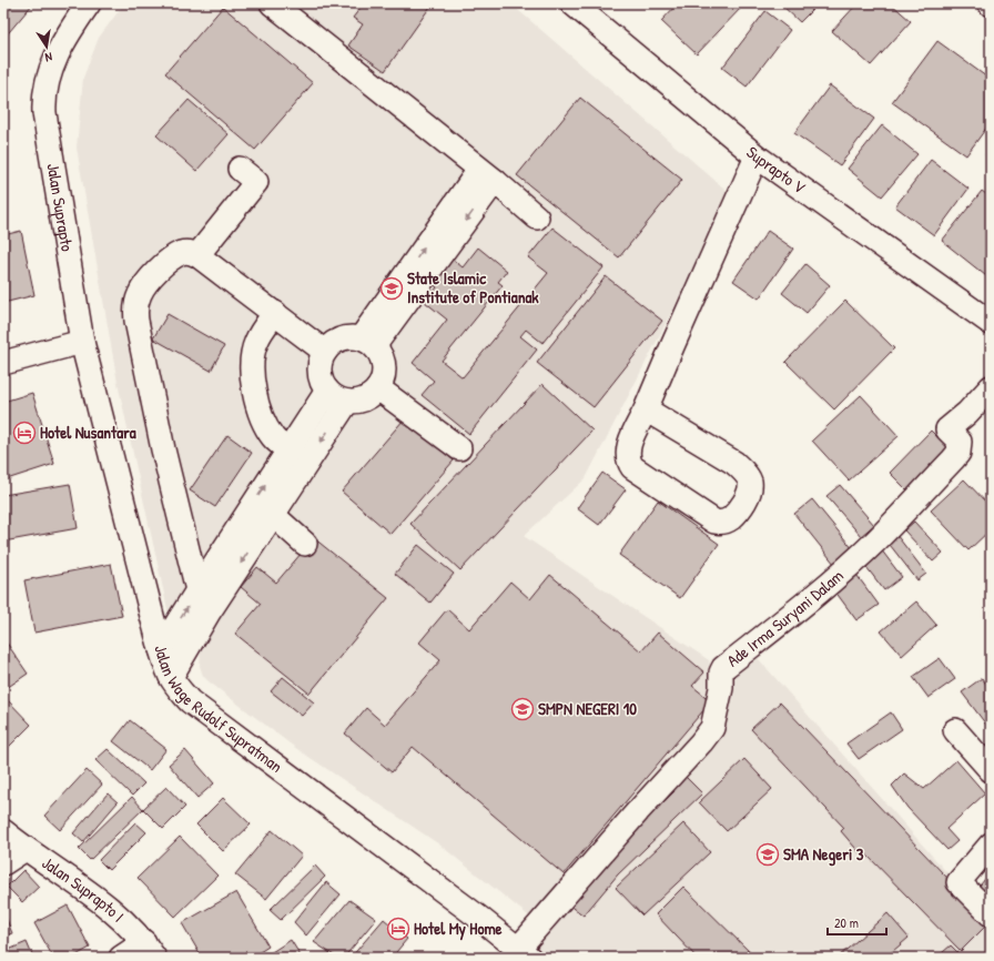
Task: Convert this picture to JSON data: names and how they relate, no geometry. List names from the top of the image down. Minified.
{"streets":{"street":["Suprapto V","Jalan Suprapto","Ade Irma Suryani Dalam","Jalan Wage Rudolf Supratman","Jalan Suprapto I"]},"crossings":[["Jalan Suprapto","Jalan Wage Rudolf Supratman"],["Ade Irma Suryani Dalam","Jalan Wage Rudolf Supratman"]],"places":{"school or university":["State Islamic Institute of Pontianak","SMPN NEGERI 10","SMA Negeri 3"],"hotel":["Hotel Nusantara","Hotel My Home"]},"scale_bar":"20 m","north":"bottom"}
